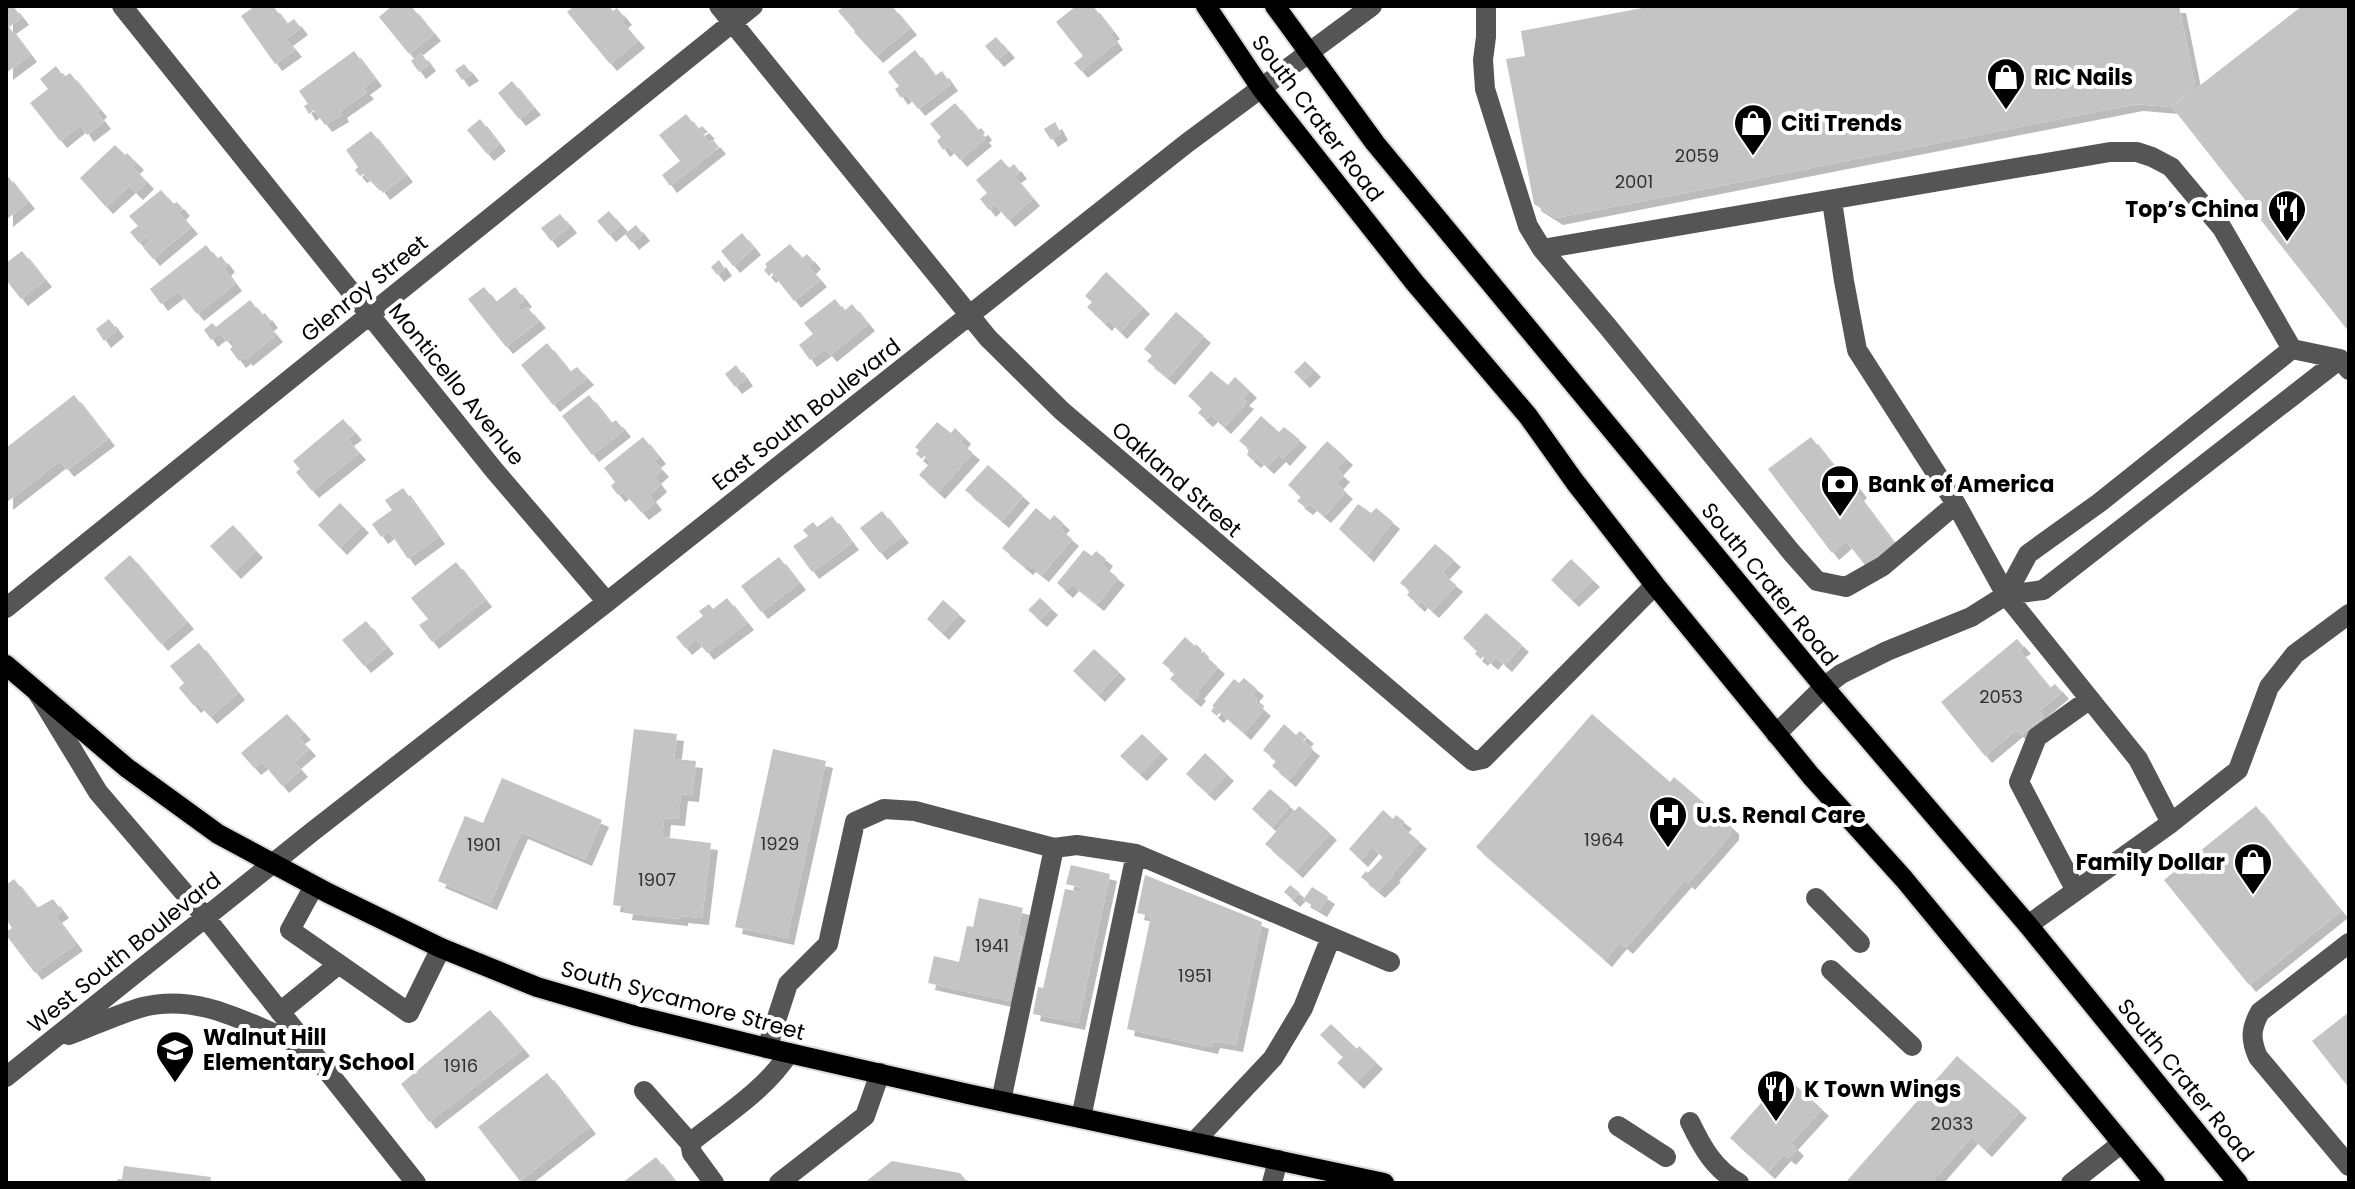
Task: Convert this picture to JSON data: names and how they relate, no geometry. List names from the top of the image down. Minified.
{"streets":{"main road":["South Crater Road","South Sycamore Street"],"street":["Glenroy Street","Monticello Avenue","East South Boulevard","Oakland Street","West South Boulevard"]},"crossings":[["South Crater Road","East South Boulevard"],["South Crater Road","Oakland Street"],["Glenroy Street","Monticello Avenue"],["Glenroy Street","Oakland Street"],["Monticello Avenue","East South Boulevard"],["East South Boulevard","Oakland Street"],["East South Boulevard","West South Boulevard"],["East South Boulevard","South Sycamore Street"],["West South Boulevard","South Sycamore Street"]],"places":{"shop":["RIC Nails","Citi Trends","Family Dollar"],"restaurant":["Top’s China","K Town Wings"],"bank":["Bank of America"],"hospital":["U.S. Renal Care"],"school or university":["Walnut Hill Elementary School"]},"house_numbers":["2059","2001","2053","1964","1929","1901","1907","1941","1951","1916","2033"]}
